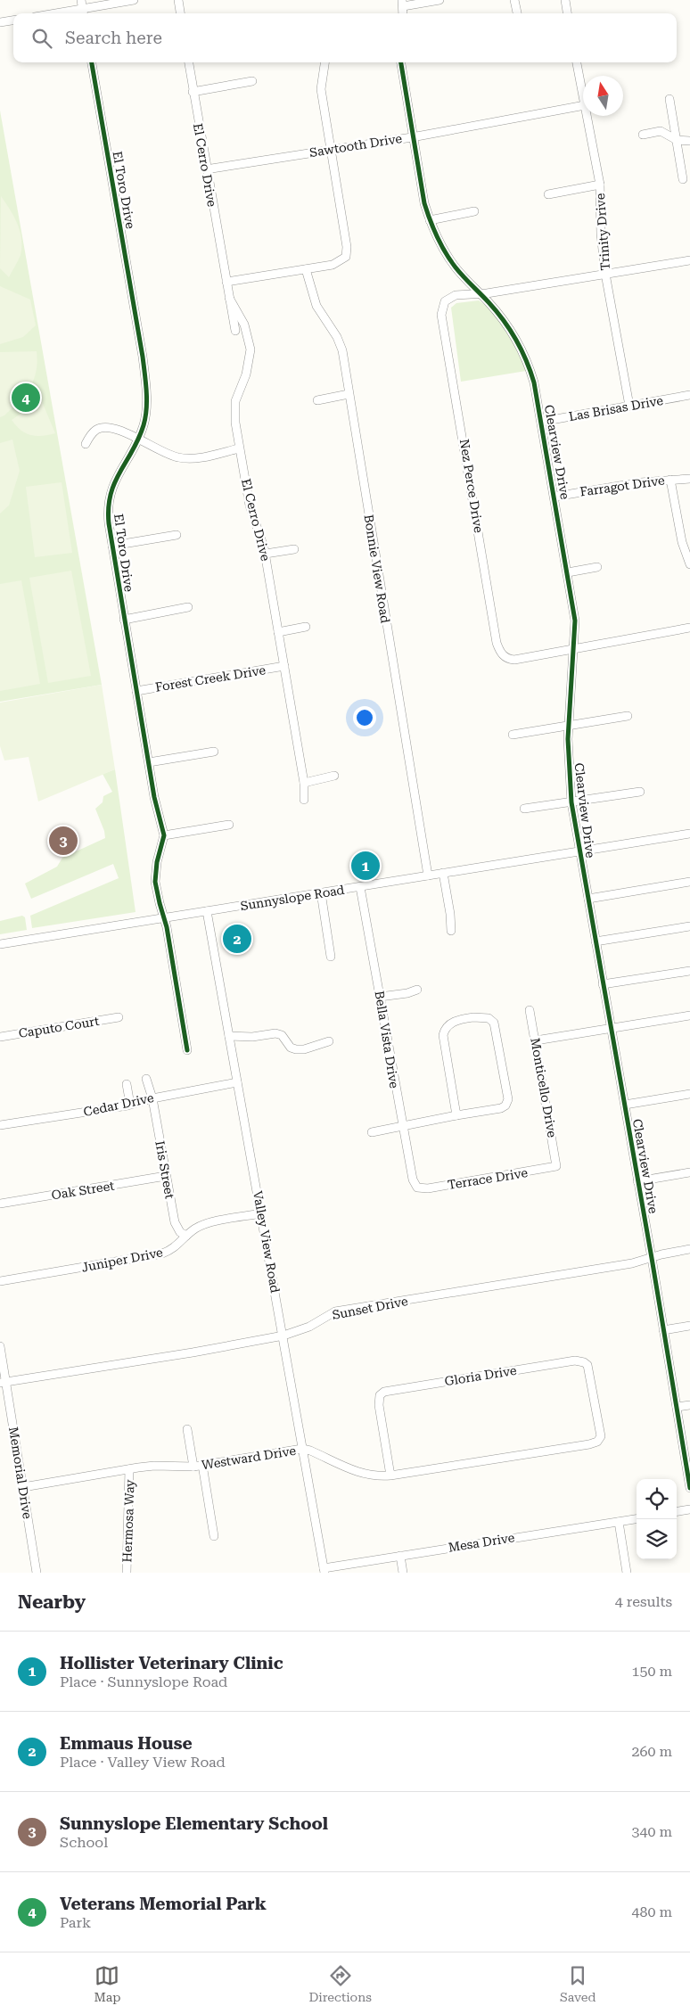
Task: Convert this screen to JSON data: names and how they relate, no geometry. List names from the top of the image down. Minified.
{"streets":{"street":["Sawtooth Drive","El Cerro Drive","El Toro Drive","Trinity Drive","Las Brisas Drive","Clearview Drive","Nez Perce Drive","Farragot Drive","Bonnie View Road","Forest Creek Drive","Sunnyslope Road","Caputo Court","Bella Vista Drive","Monticello Drive","Cedar Drive","Iris Street","Terrace Drive","Oak Street","Valley View Road","Juniper Drive","Sunset Drive","Gloria Drive","Westward Drive","Memorial Drive","Hermosa Way","Mesa Drive"]},"crossings":[["Sawtooth Drive","El Cerro Drive"],["Sawtooth Drive","Clearview Drive"],["El Cerro Drive","Forest Creek Drive"],["El Toro Drive","Forest Creek Drive"],["El Toro Drive","Sunnyslope Road"],["Trinity Drive","Las Brisas Drive"],["Las Brisas Drive","Clearview Drive"],["Clearview Drive","Nez Perce Drive"],["Clearview Drive","Farragot Drive"],["Clearview Drive","Sunnyslope Road"],["Clearview Drive","Sunset Drive"],["Bonnie View Road","Sunnyslope Road"],["Sunnyslope Road","Bella Vista Drive"],["Sunnyslope Road","Valley View Road"],["Bella Vista Drive","Terrace Drive"],["Monticello Drive","Terrace Drive"],["Cedar Drive","Iris Street"],["Cedar Drive","Valley View Road"],["Iris Street","Oak Street"],["Iris Street","Juniper Drive"],["Valley View Road","Juniper Drive"],["Valley View Road","Sunset Drive"],["Valley View Road","Westward Drive"],["Valley View Road","Mesa Drive"],["Sunset Drive","Memorial Drive"],["Gloria Drive","Westward Drive"],["Westward Drive","Memorial Drive"],["Westward Drive","Hermosa Way"]],"north":"top","page":{"search":"Search here","pins":["4","3","1","2"],"heading":["Nearby","4 results"],"list":[{"mark":"1","name":"Hollister Veterinary Clinic","note":"Place · Sunnyslope Road","value":"150 m"},{"mark":"2","name":"Emmaus House","note":"Place · Valley View Road","value":"260 m"},{"mark":"3","name":"Sunnyslope Elementary School","note":"School","value":"340 m"},{"mark":"4","name":"Veterans Memorial Park","note":"Park","value":"480 m"}],"nav":["Map","Directions","Saved"]}}
